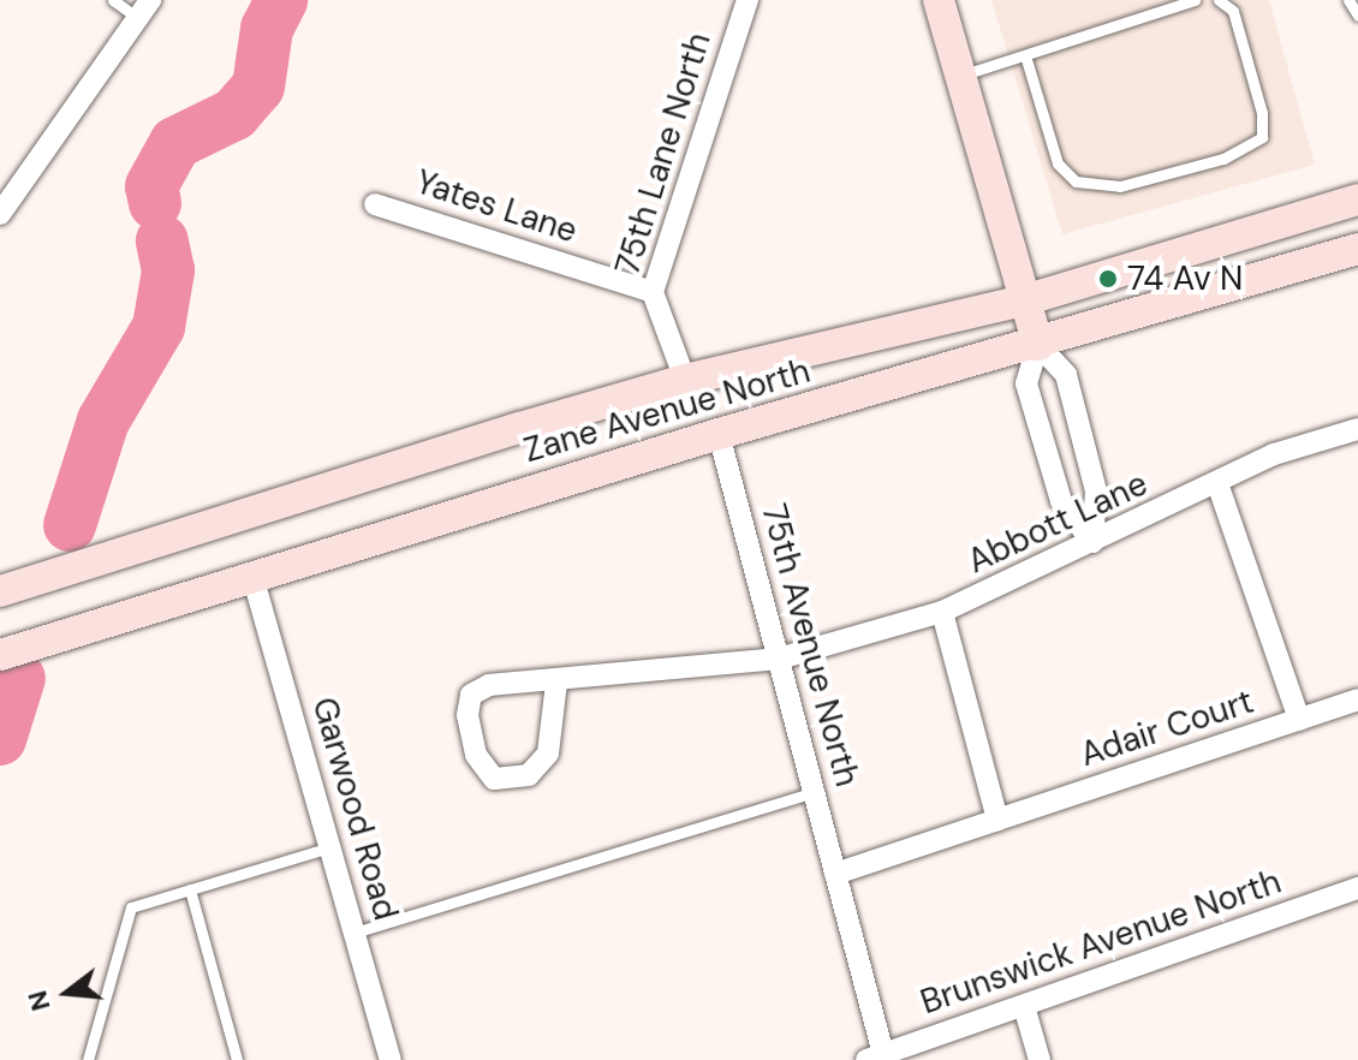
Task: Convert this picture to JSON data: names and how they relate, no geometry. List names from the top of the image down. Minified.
{"streets":{"street":["75th Lane North","Yates Lane","Zane Avenue North","Abbott Lane","75th Avenue North","Adair Court","Garwood Road","Brunswick Avenue North"]},"crossings":[["75th Lane North","Yates Lane"],["75th Lane North","Zane Avenue North"],["Zane Avenue North","75th Avenue North"],["Zane Avenue North","Garwood Road"],["Abbott Lane","75th Avenue North"],["75th Avenue North","Brunswick Avenue North"]],"places":["74 Av N"],"north":"left"}
